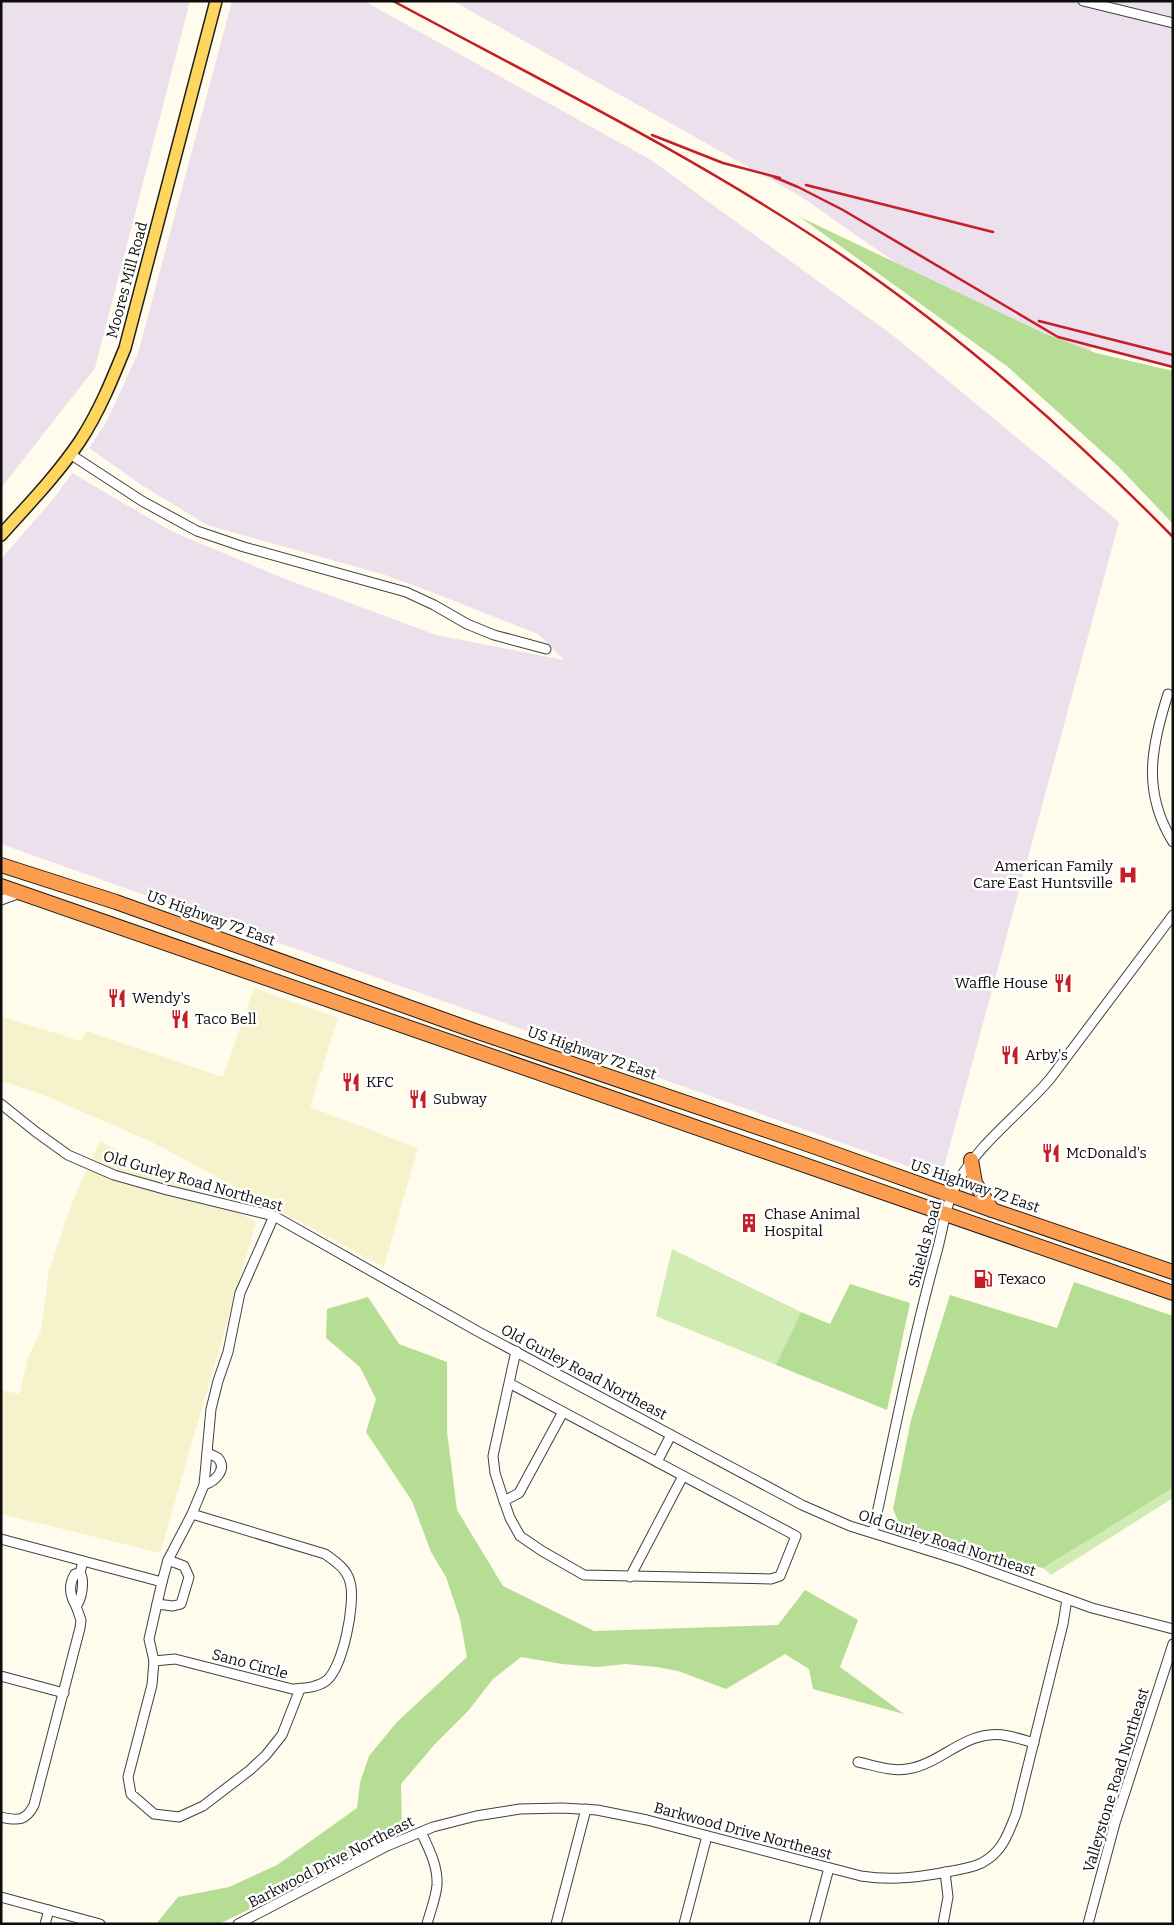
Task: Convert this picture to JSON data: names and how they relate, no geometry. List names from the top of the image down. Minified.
{"streets":{"highway":["US Highway 72 East"],"main road":["Moores Mill Road"],"street":["Old Gurley Road Northeast","Shields Road","Sano Circle","Valleystone Road Northeast","Barkwood Drive Northeast"]},"crossings":[["US Highway 72 East","Shields Road"],["Old Gurley Road Northeast","Shields Road"],["Old Gurley Road Northeast","Barkwood Drive Northeast"]],"places":{"hospital":["American Family Care East Huntsville"],"restaurant":["Waffle House","Wendy's","Taco Bell","Arby's","KFC","Subway","McDonald's"],"building":["Chase Animal Hospital"],"fuel station":["Texaco"]}}
